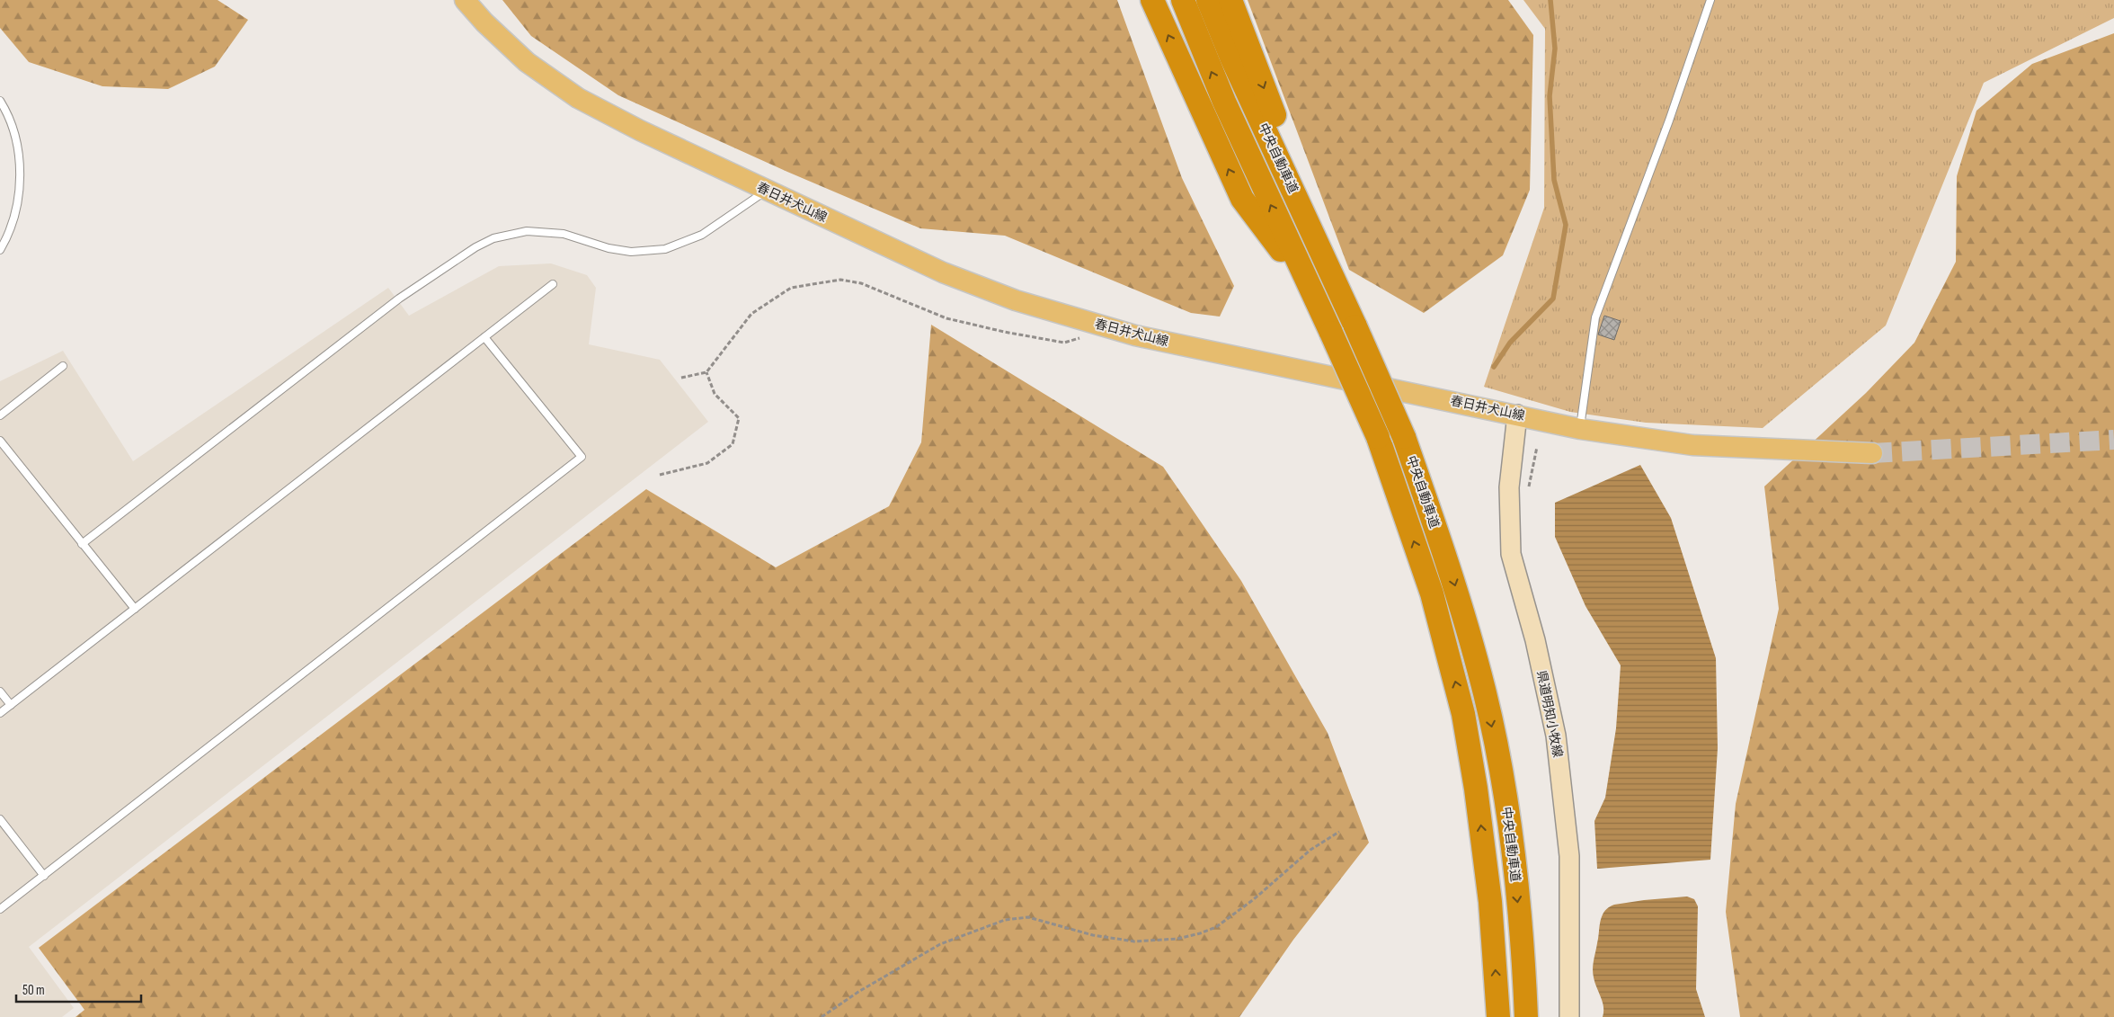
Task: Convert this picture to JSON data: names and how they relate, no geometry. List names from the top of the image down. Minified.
{"streets":{"highway":["中央自動車道"],"main road":["春日井犬山線","県道明知小牧線"]},"crossings":[["春日井犬山線","県道明知小牧線"]],"scale_bar":"50 m"}
